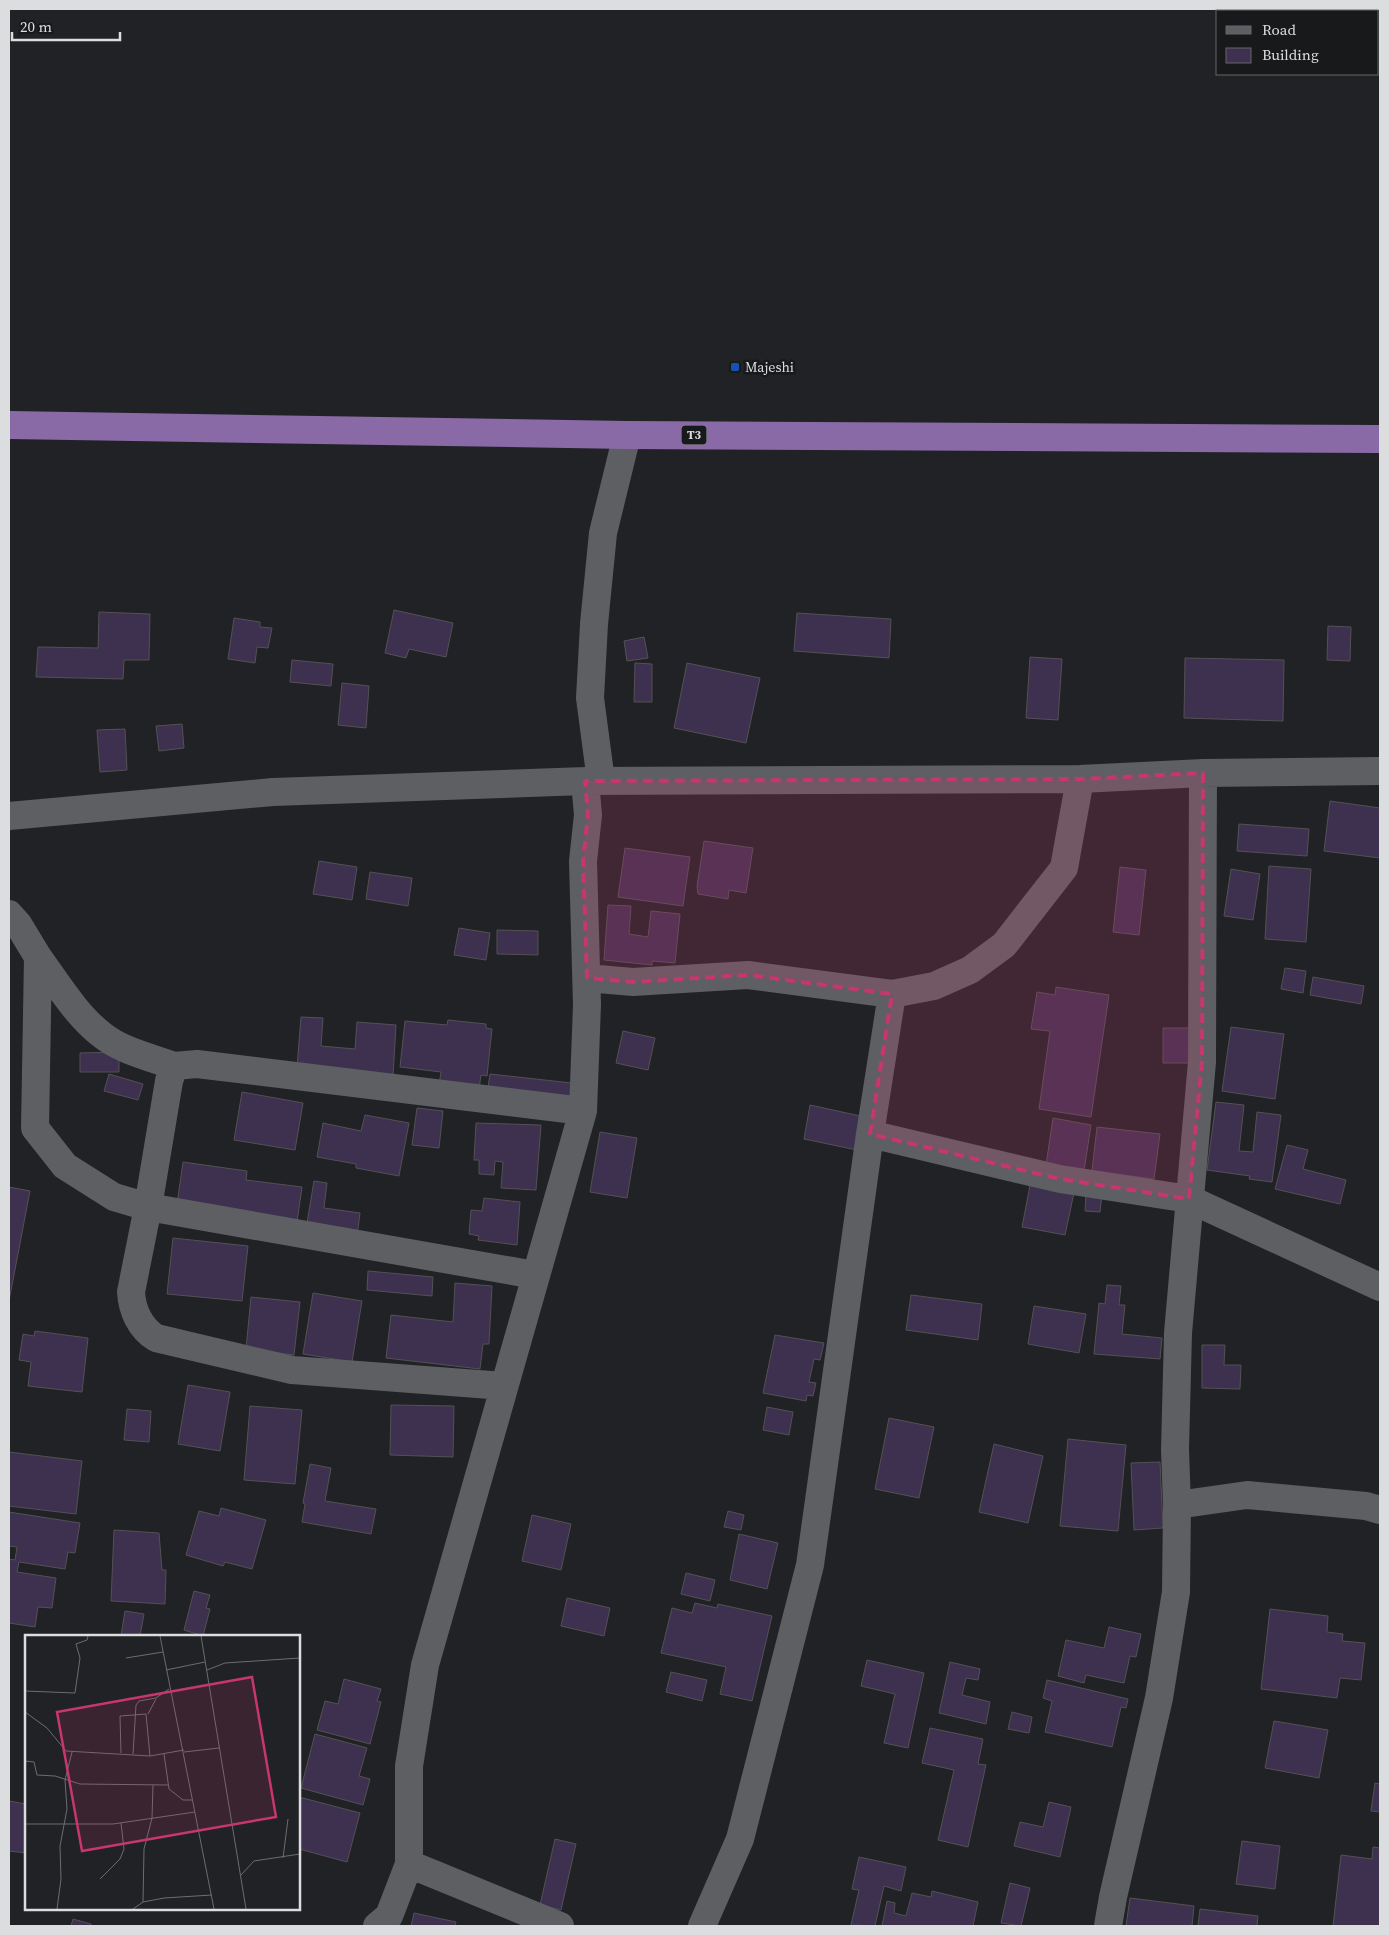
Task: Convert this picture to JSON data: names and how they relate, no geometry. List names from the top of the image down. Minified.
{"streets":{"highway":["T3"]},"places":{"transit":["Majeshi"]},"legend":["Road","Building"],"scale_bar":"20 m"}
